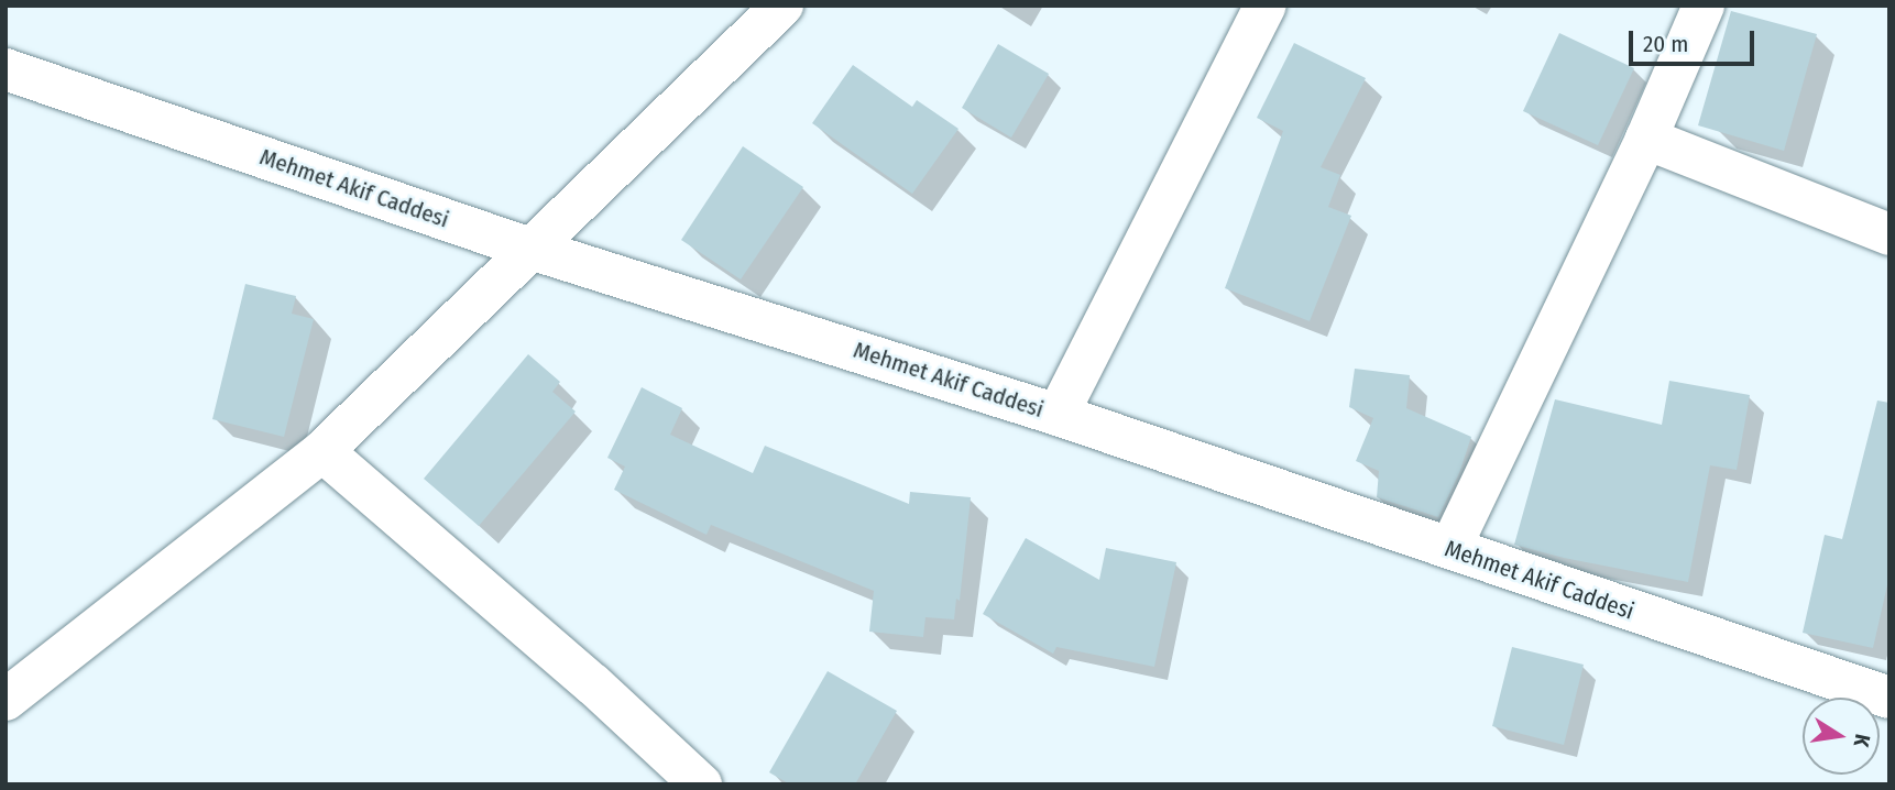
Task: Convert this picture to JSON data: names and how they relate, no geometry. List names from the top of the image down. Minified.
{"streets":{"street":["Mehmet Akif Caddesi"]},"scale_bar":"20 m","north":"right"}
